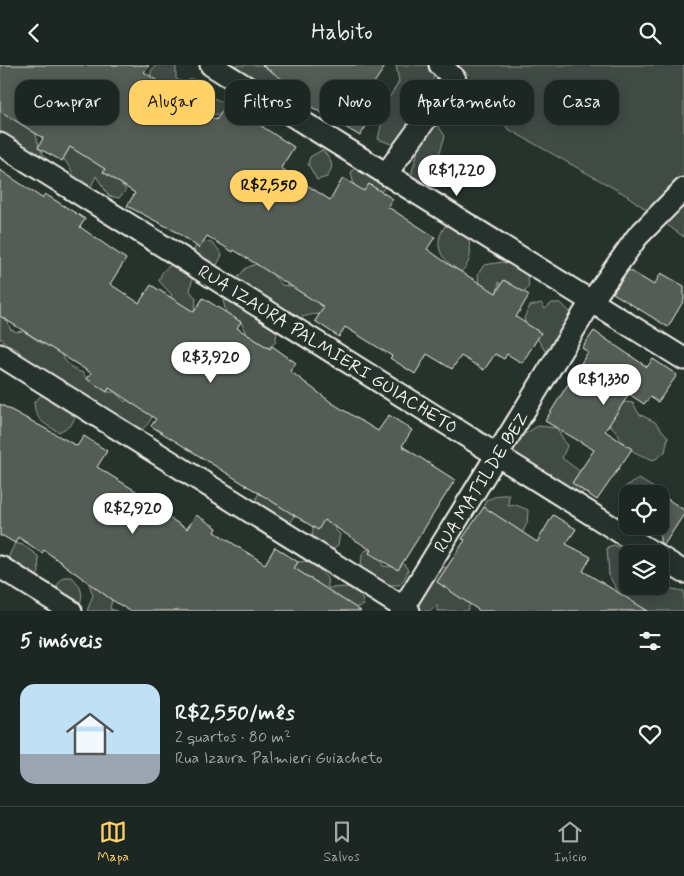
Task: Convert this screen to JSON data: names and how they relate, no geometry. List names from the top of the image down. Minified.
{"streets":{"street":["RUA IZAURA PALMIERI GUIACHETO","RUA MATILDE BEZ"]},"crossings":[["RUA IZAURA PALMIERI GUIACHETO","RUA MATILDE BEZ"]],"page":{"header":"Habito","chip":["Comprar","Alugar","Filtros","Novo","Apartamento","Casa"],"price":["R$1,220","R$2,550","R$3,920","R$1,330","R$2,920"],"heading":"5 imóveis","list":[{"name":"R$2,550/mês","note":"2 quartos · 80 m² · Rua Izaura Palmieri Guiacheto"}],"tabs":["Mapa","Salvos","Início"]}}
